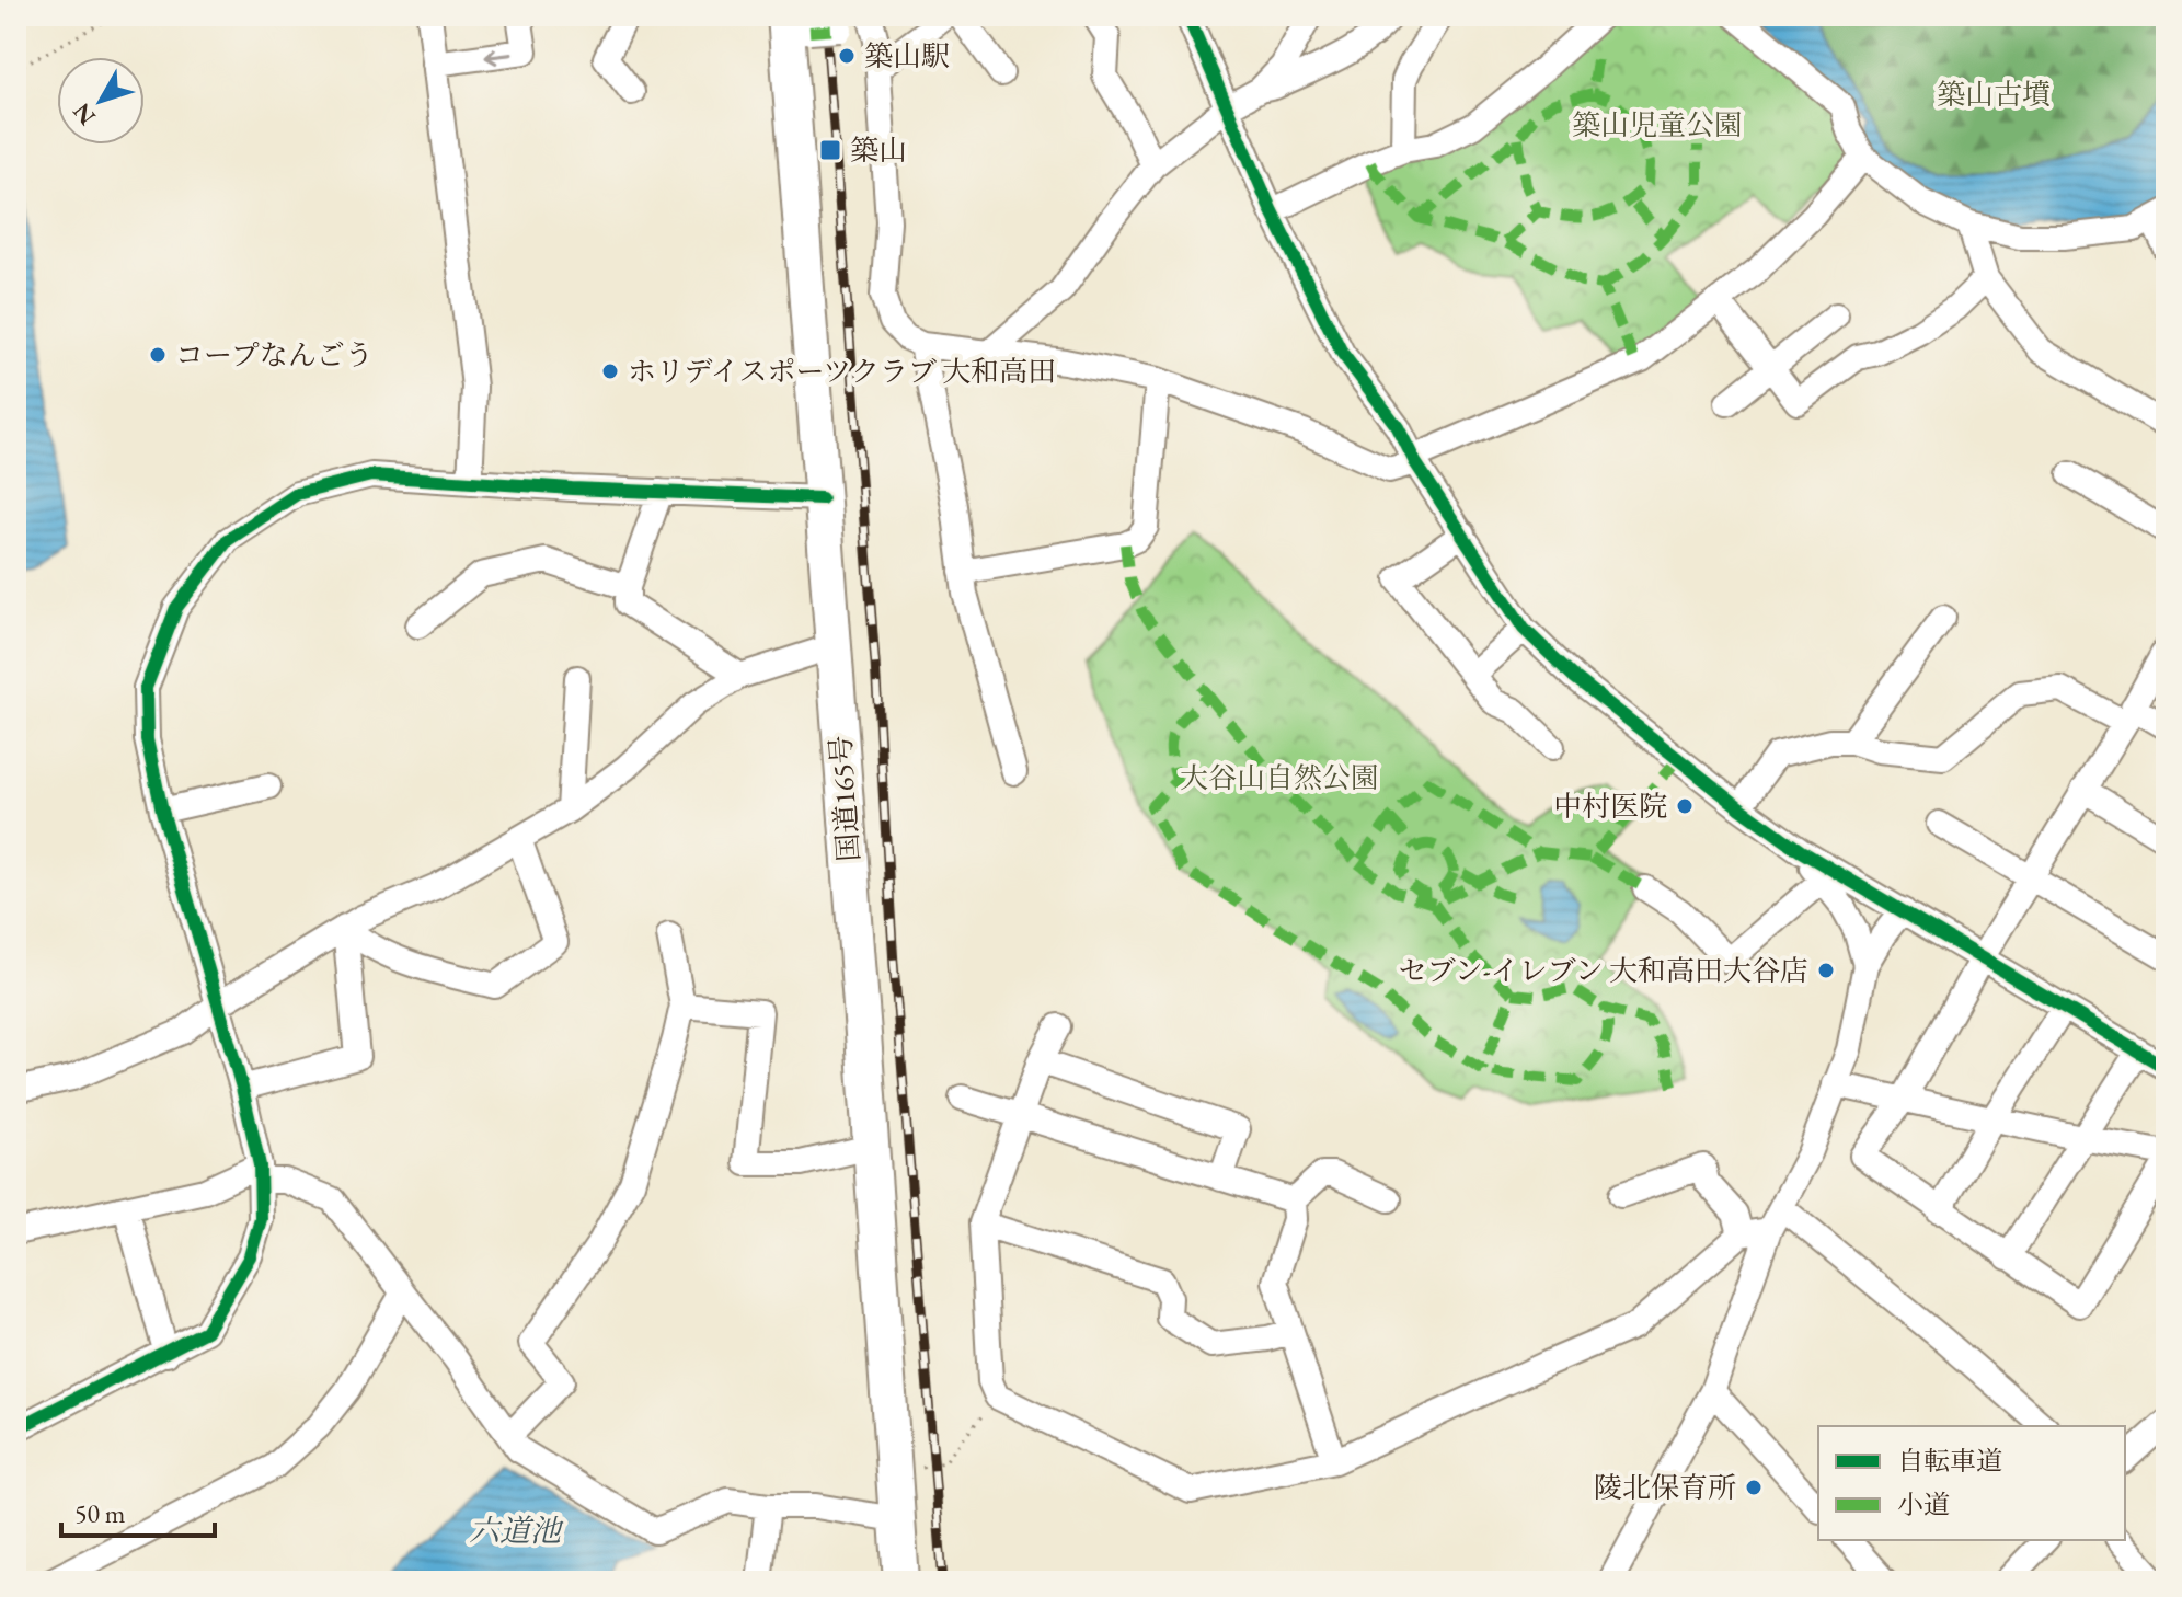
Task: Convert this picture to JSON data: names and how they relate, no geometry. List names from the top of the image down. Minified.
{"streets":{"highway":["国道165号"]},"water":["六道池"],"parks":["築山古墳","築山児童公園","大谷山自然公園"],"places":{"other":["築山駅","コープなんごう","ホリデイスポーツクラブ 大和高田","中村医院","セブン-イレブン 大和高田大谷店","陵北保育所"],"transit":["築山"]},"legend":["自転車道","小道"],"scale_bar":"50 m","north":"bottom left"}
